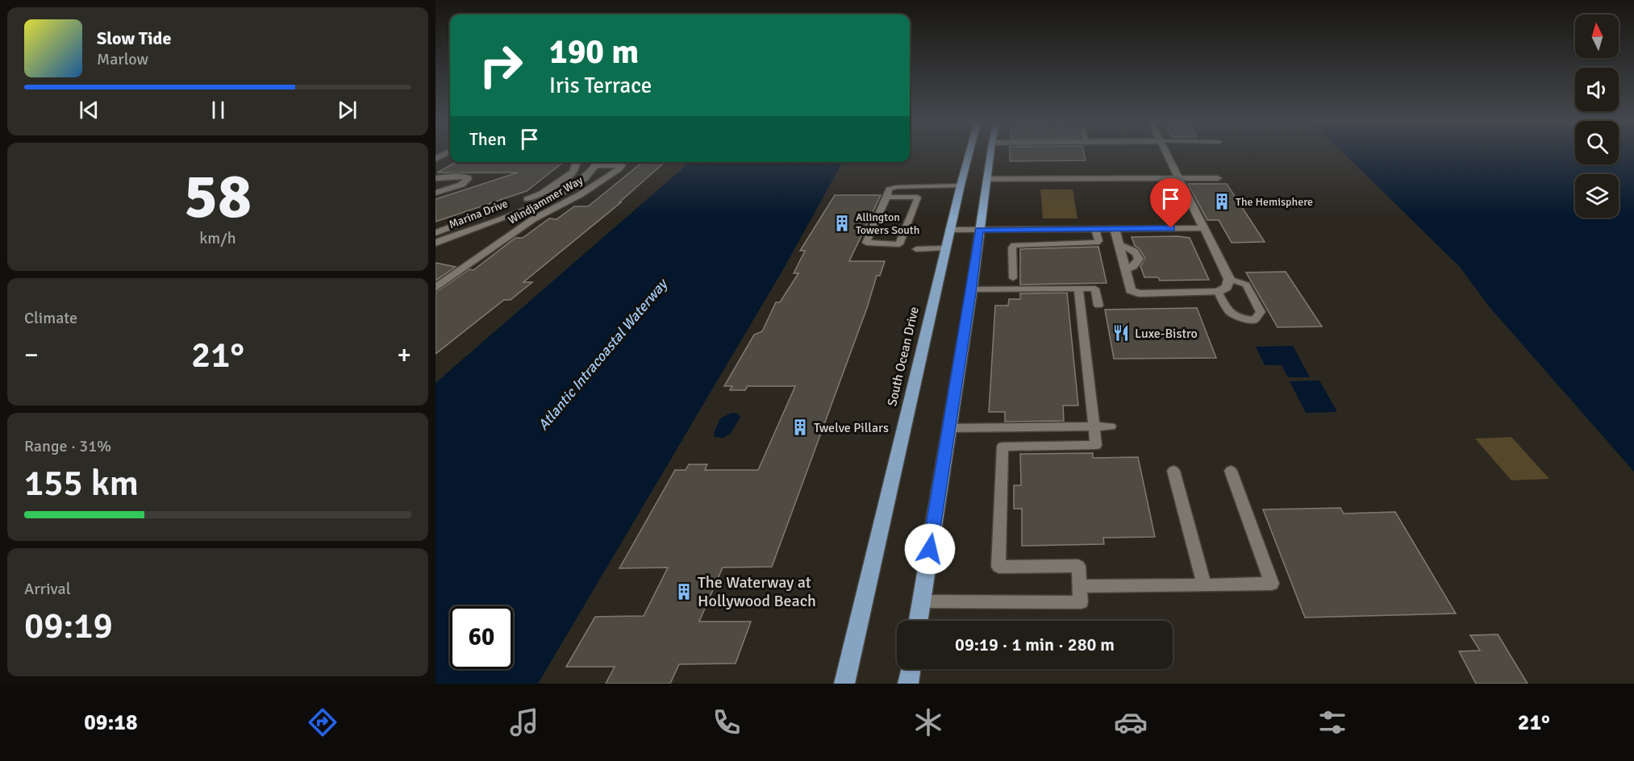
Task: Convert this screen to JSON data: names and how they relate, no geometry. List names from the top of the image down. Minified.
{"streets":{"main road":["South Ocean Drive"],"street":["Windjammer Way","Marina Drive"]},"crossings":[["Windjammer Way","Marina Drive"]],"water":["Atlantic Intracoastal Waterway"],"places":{"building":["The Hemisphere","Allington Towers South","Twelve Pillars","The Waterway at Hollywood Beach"],"restaurant":["Luxe-Bistro"]},"north":"top","page":{"turn":["190 m","Iris Terrace"],"song":["Slow Tide","Marlow"],"then":"Then","tile":[["58","km/h"],"Climate",["Range · 31%","155 km"],["Arrival","09:19"]],"heat":["−","21°","+"],"limit":"60","trip":"09:19 · 1 min · 280 m","tabs":["09:18","21°"]}}
